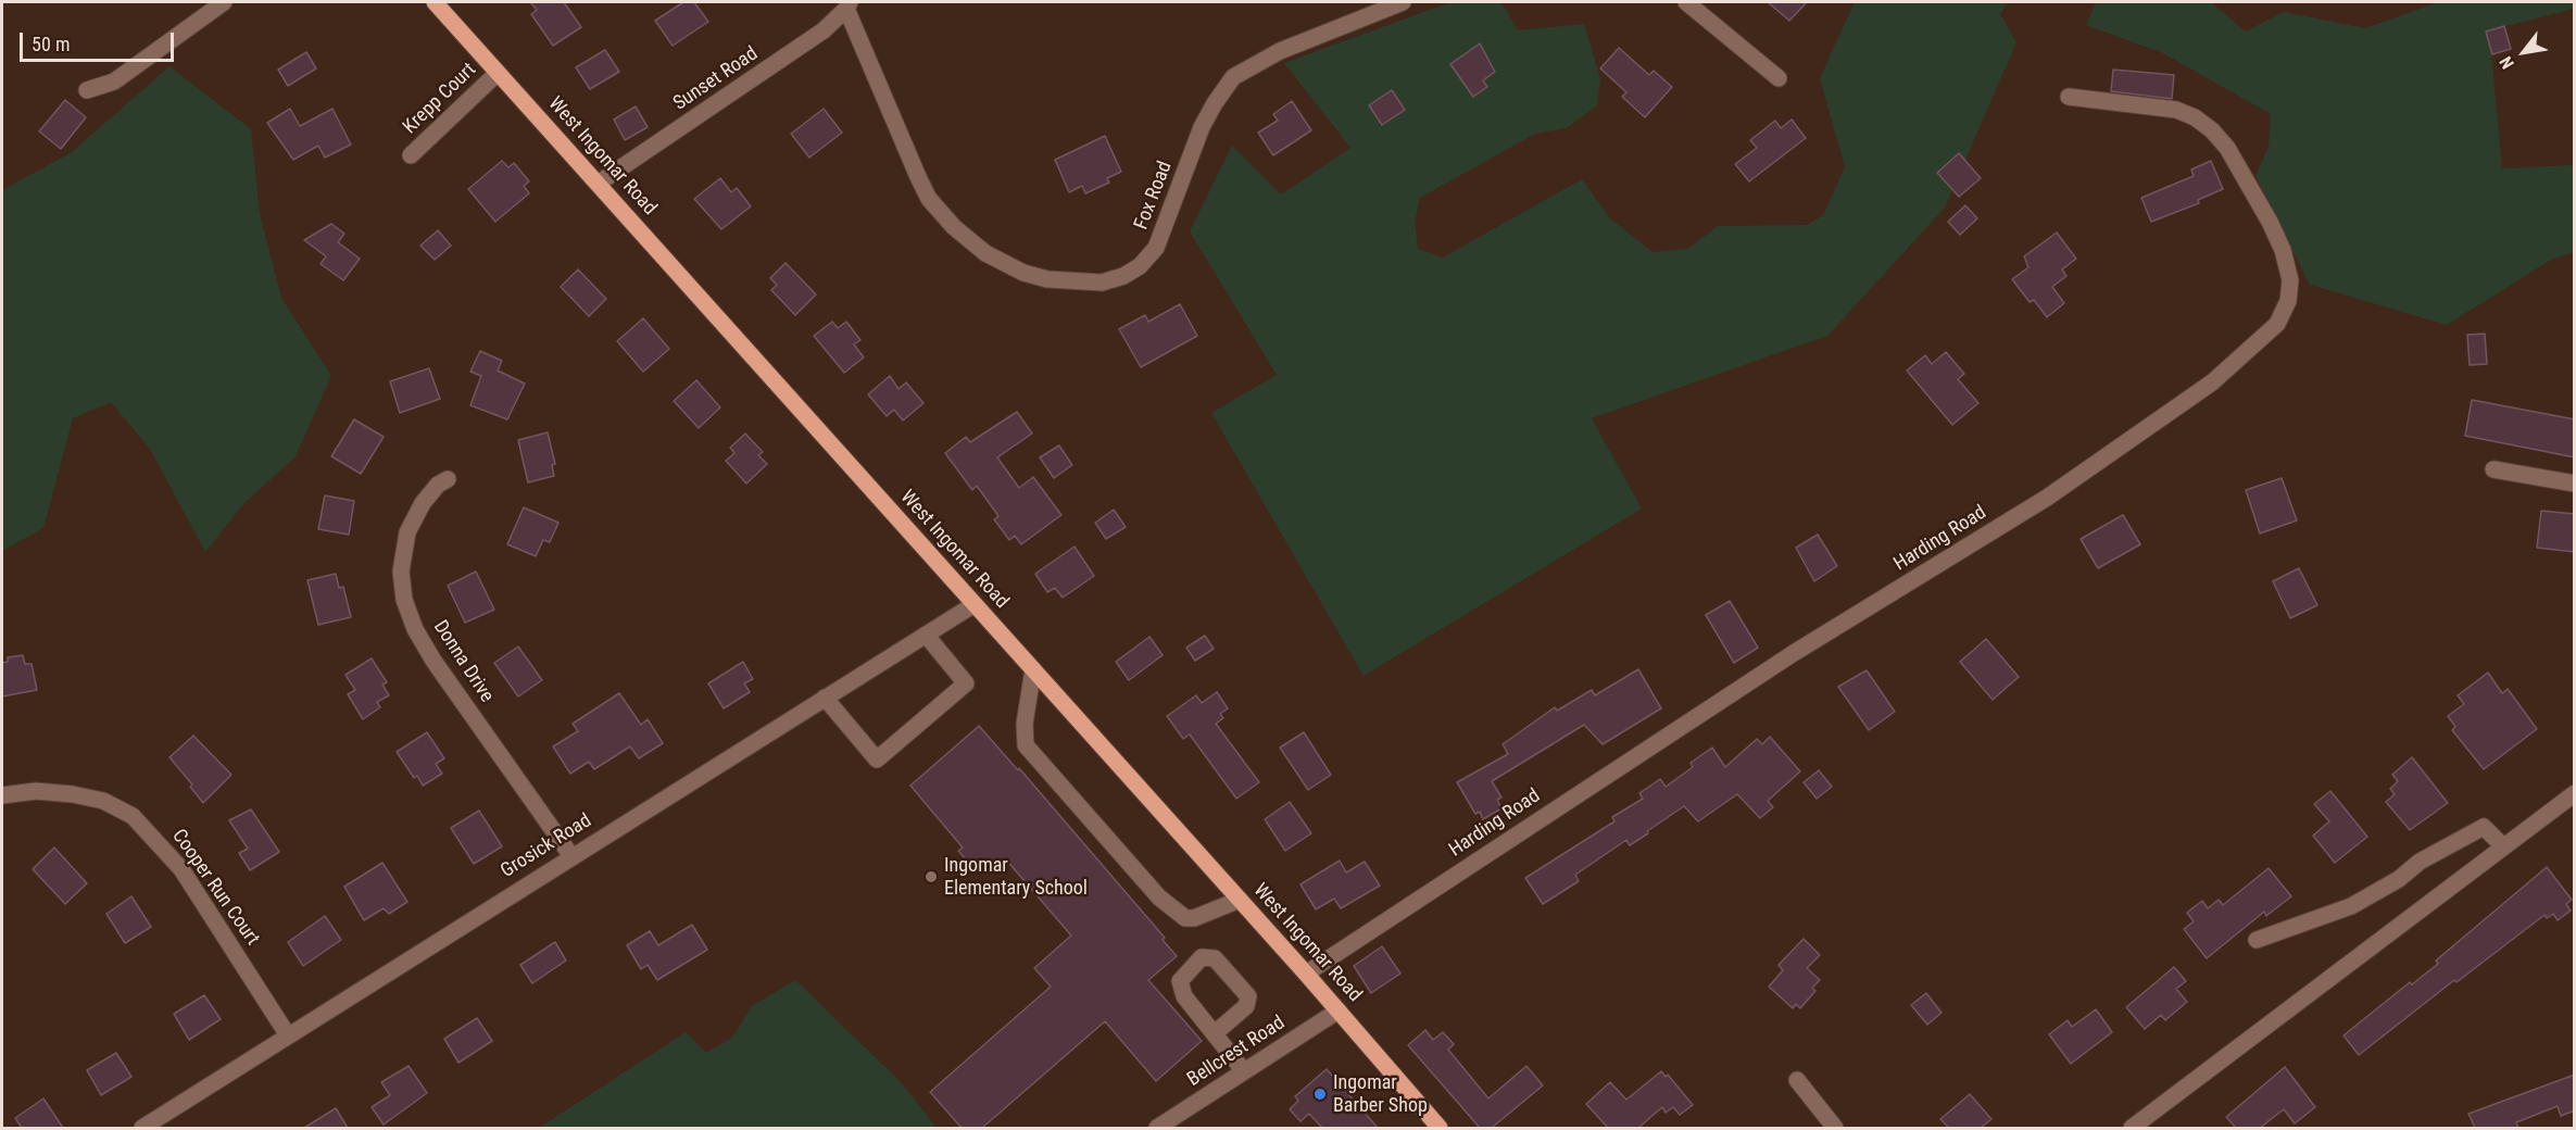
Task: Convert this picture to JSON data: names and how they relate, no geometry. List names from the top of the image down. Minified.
{"streets":{"main road":["West Ingomar Road"],"street":["Sunset Road","Krepp Court","Fox Road","Harding Road","Donna Drive","Grosick Road","Cooper Run Court","Bellcrest Road"]},"crossings":[["Sunset Road","West Ingomar Road"],["Sunset Road","Fox Road"],["Krepp Court","West Ingomar Road"],["West Ingomar Road","Harding Road"],["West Ingomar Road","Grosick Road"],["West Ingomar Road","Bellcrest Road"],["Donna Drive","Grosick Road"],["Grosick Road","Cooper Run Court"]],"places":["Ingomar Elementary School","Ingomar Barber Shop"],"scale_bar":"50 m","north":"bottom left"}
